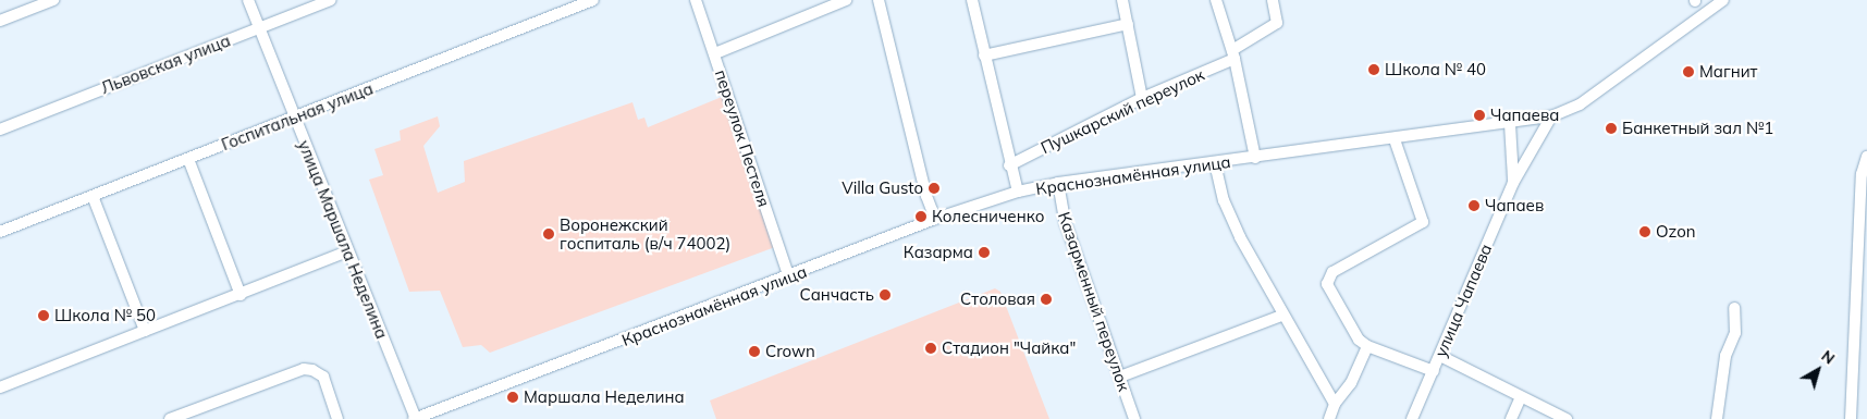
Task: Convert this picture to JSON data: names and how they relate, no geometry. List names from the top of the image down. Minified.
{"streets":{"street":["Львовская улица","Пушкарский переулок","Госпитальная улица","переулок Пестеля","Краснознамённая улица","улица Маршала Неделина","улица Чапаева","Казарменный переулок"]},"crossings":[["Львовская улица","улица Маршала Неделина"],["Госпитальная улица","улица Маршала Неделина"],["переулок Пестеля","Краснознамённая улица"],["Краснознамённая улица","улица Маршала Неделина"],["Краснознамённая улица","улица Чапаева"],["Краснознамённая улица","Казарменный переулок"]],"places":["Школа № 40","Магнит","Чапаева","Банкетный зал №1","Villa Gusto","Чапаев","Колесниченко","Ozon","Воронежский госпиталь (в/ч 74002)","Казарма","Санчасть","Столовая","Школа № 50","Стадион \"Чайка\"","Crown","Маршала Неделина"],"north":"top right"}
